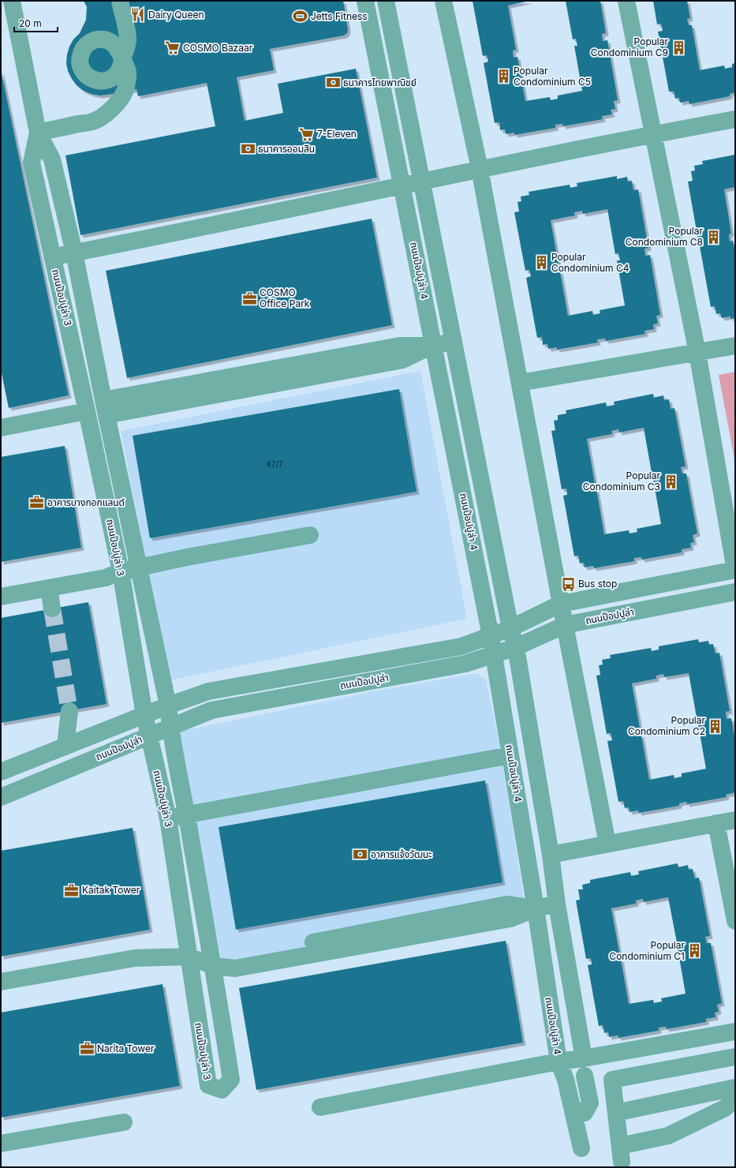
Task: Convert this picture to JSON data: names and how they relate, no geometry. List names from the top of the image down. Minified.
{"streets":{"street":["ถนนป๊อปปูล่า 4","ถนนป๊อปปูล่า 3","ถนนป๊อปปูล่า"]},"crossings":[["ถนนป๊อปปูล่า 4","ถนนป๊อปปูล่า"],["ถนนป๊อปปูล่า 3","ถนนป๊อปปูล่า"]],"places":{"restaurant":["Dairy Queen"],"sports":["Jetts Fitness"],"building":["Popular Condominium C9","Popular Condominium C5","Popular Condominium C8","Popular Condominium C4","Popular Condominium C3","Popular Condominium C2","Popular Condominium C1"],"supermarket":["COSMO Bazaar","7-Eleven"],"bank":["ธนาคารไทยพาณิชย์","ธนาคารออมสิน","อาคารแจ้งวัฒนะ"],"office":["COSMO Office Park","อาคารบางกอกแลนด์","Kaitak Tower","Narita Tower"],"bus stop":["Bus stop"]},"house_numbers":["47/7"],"scale_bar":"20 m"}
